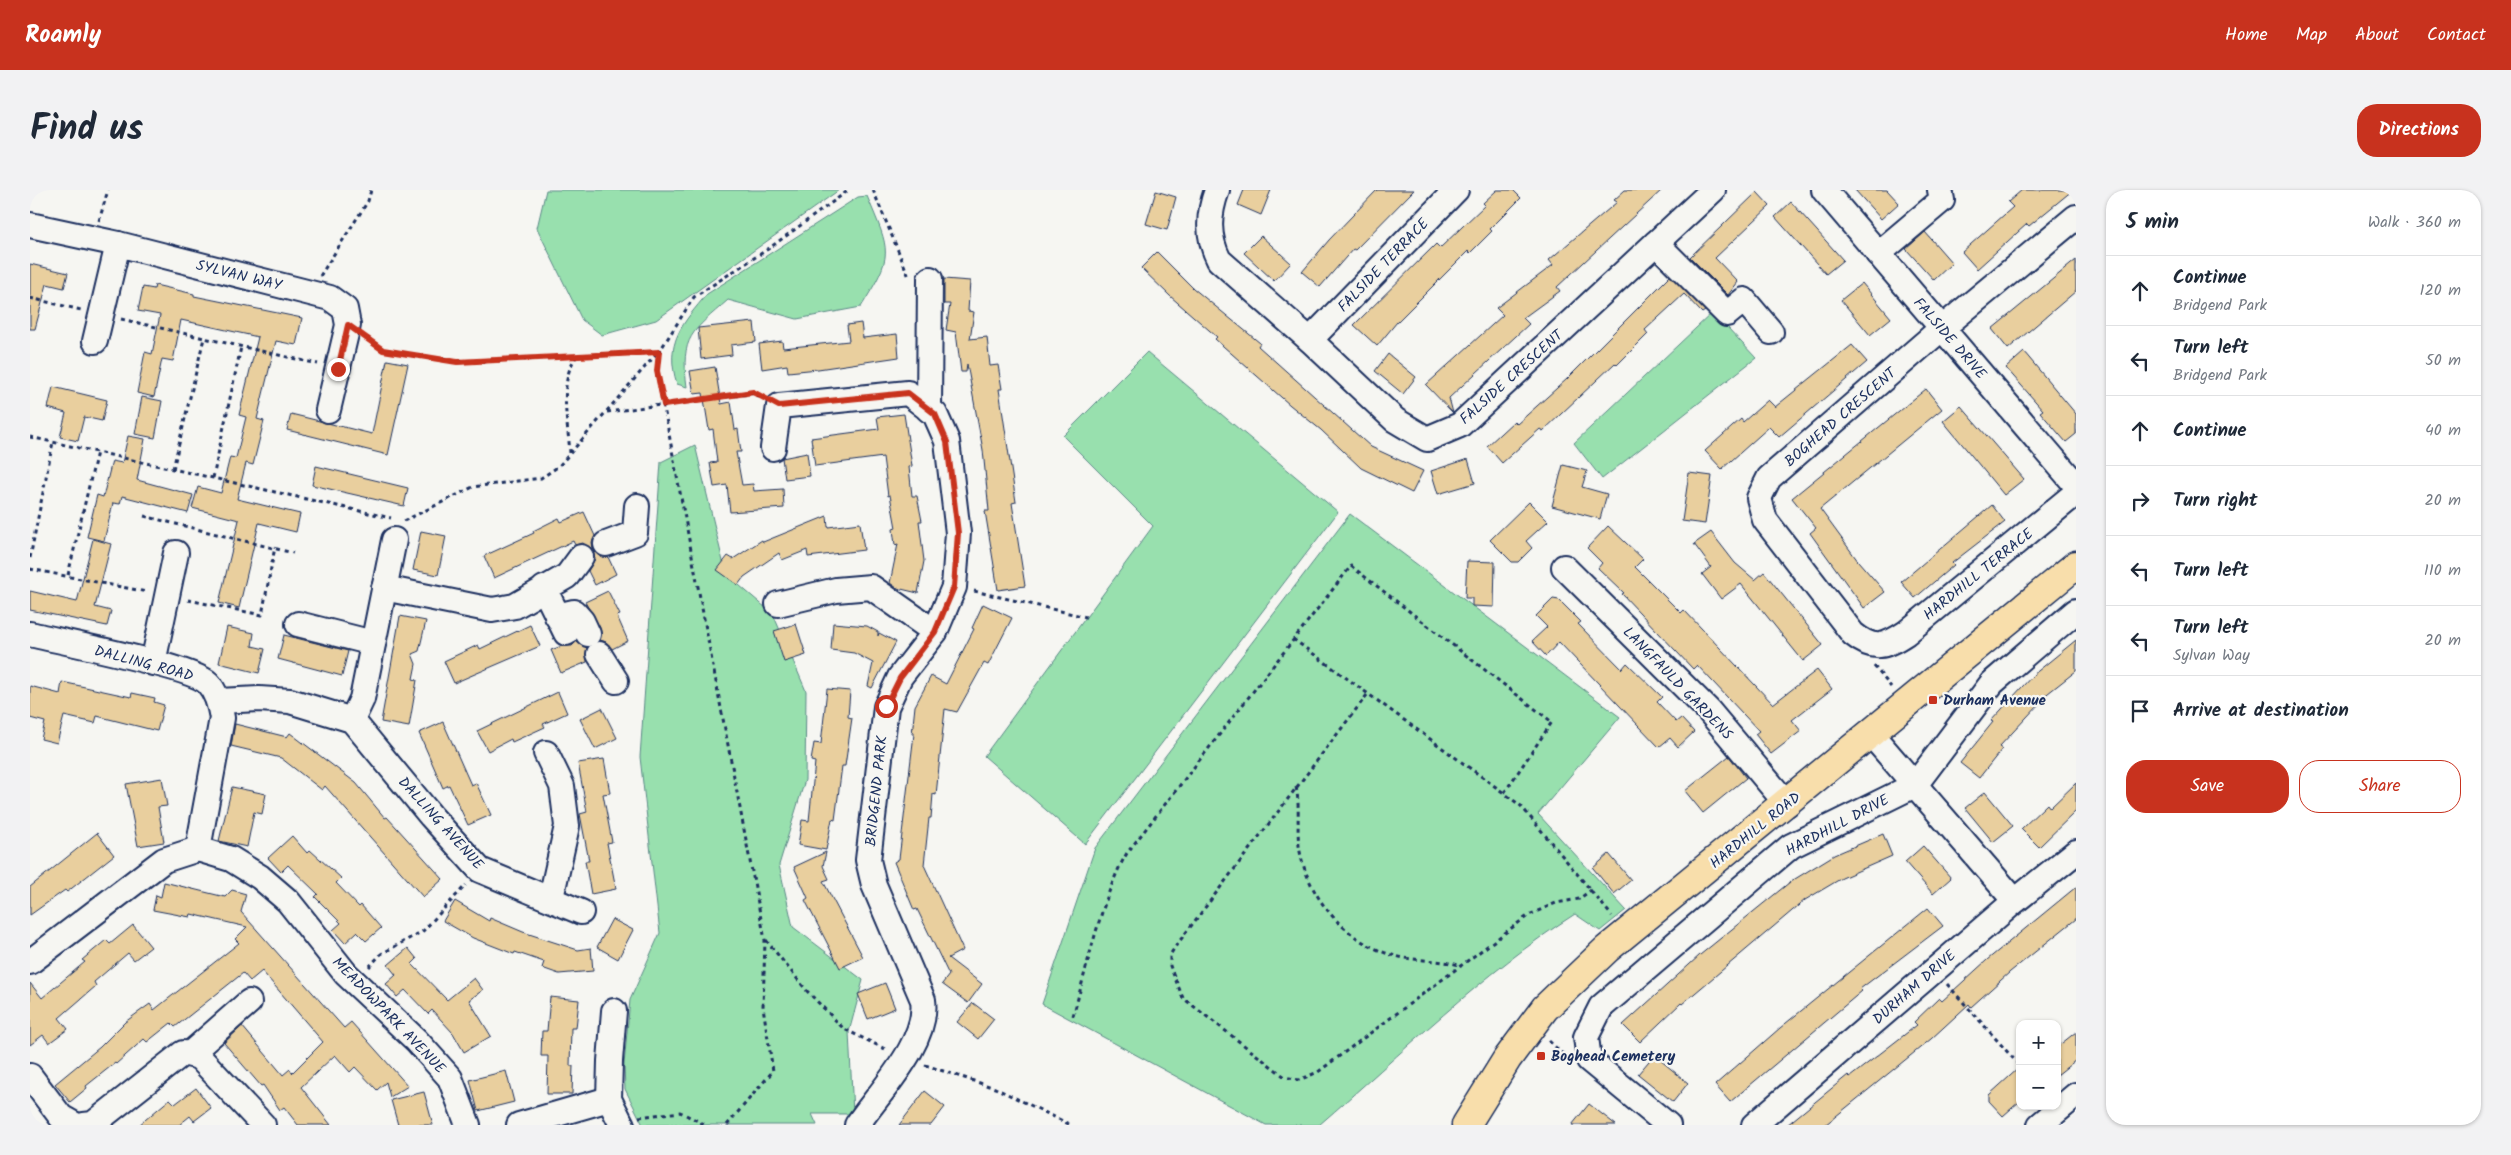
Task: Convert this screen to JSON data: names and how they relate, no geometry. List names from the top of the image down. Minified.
{"streets":{"main road":["HARDHILL ROAD"],"street":["FALSIDE TERRACE","SYLVAN WAY","FALSIDE DRIVE","FALSIDE CRESCENT","BOGHEAD CRESCENT","HARDHILL TERRACE","DALLING ROAD","LANGFAULD GARDENS","BRIDGEND PARK","DALLING AVENUE","HARDHILL DRIVE","DURHAM DRIVE","MEADOWPARK AVENUE"]},"crossings":[["FALSIDE TERRACE","FALSIDE CRESCENT"],["FALSIDE DRIVE","BOGHEAD CRESCENT"],["BOGHEAD CRESCENT","HARDHILL TERRACE"],["LANGFAULD GARDENS","HARDHILL ROAD"]],"places":{"transit":["Durham Avenue","Boghead Cemetery"]},"page":{"header":"Roamly","nav":["Home","Map","About","Contact"],"title":"Find us","buttons":["Directions",["Save","Share"]],"heading":["5 min","Walk · 360 m"],"list":[["Continue","Bridgend Park","120 m"],["Turn left","Bridgend Park","50 m"],["Continue","40 m"],["Turn right","20 m"],["Turn left","110 m"],["Turn left","Sylvan Way","20 m"],"Arrive at destination"],"map_buttons":["+","−"]}}
